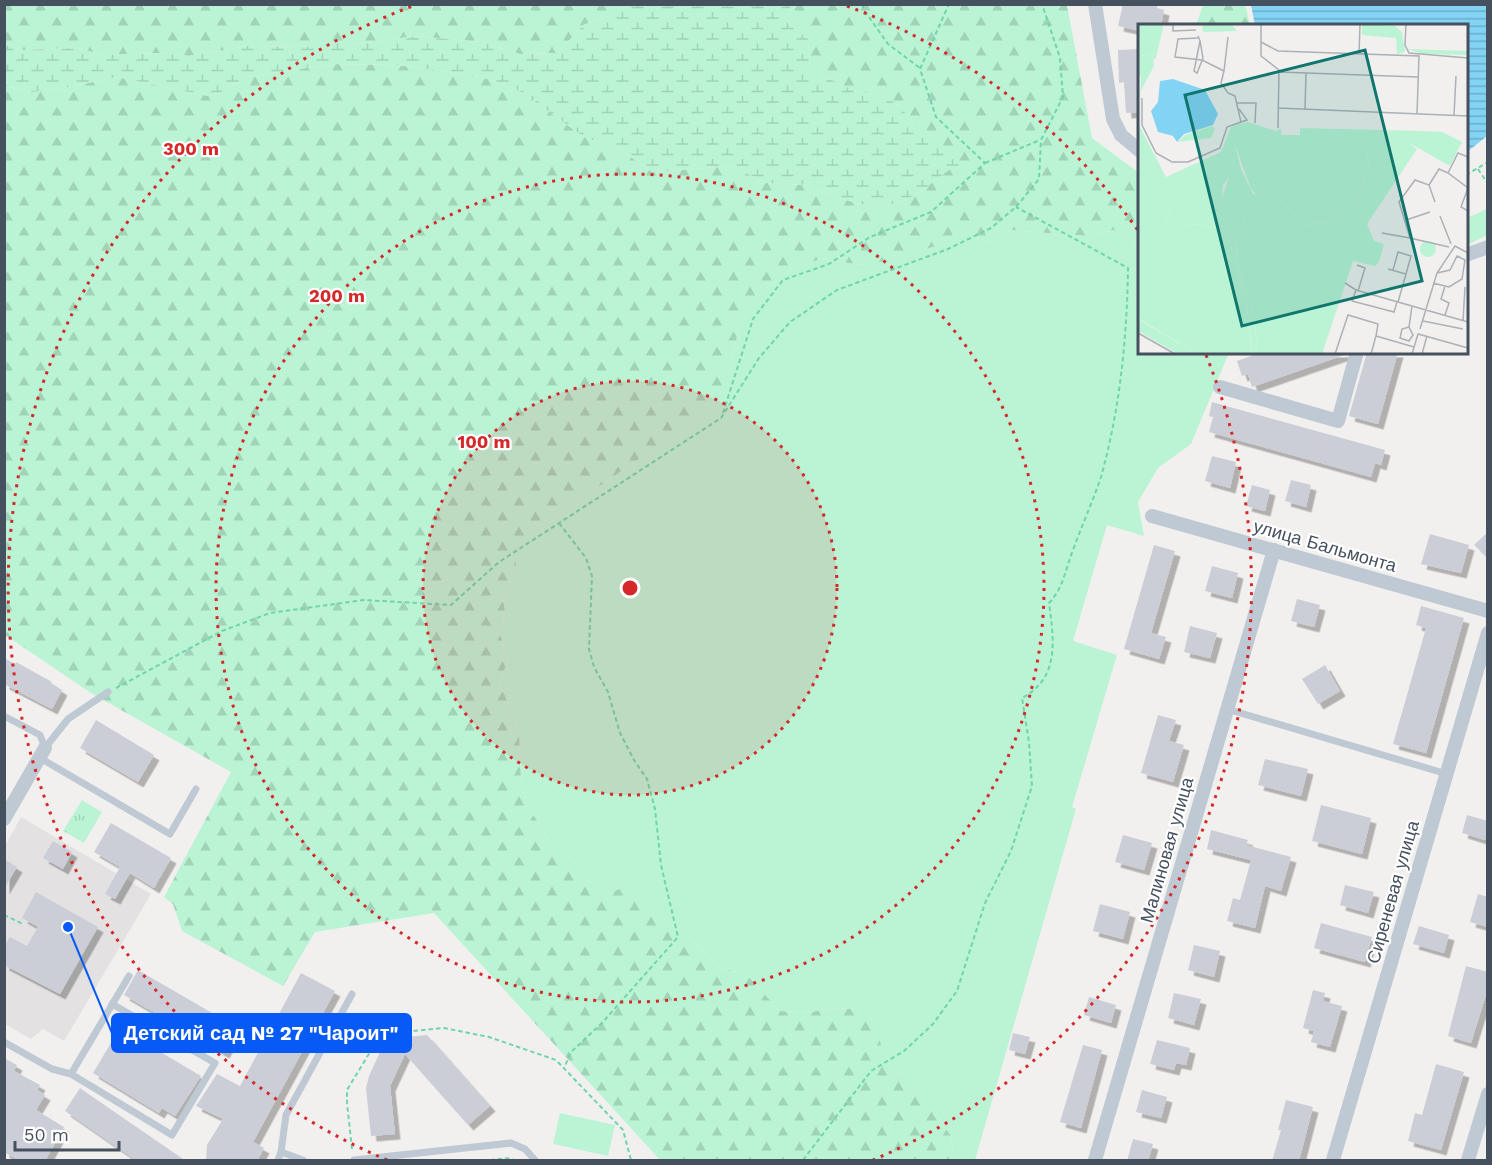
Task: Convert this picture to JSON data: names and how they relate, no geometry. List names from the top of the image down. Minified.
{"streets":{"street":["улица Бальмонта","Малиновая улица","Сиреневая улица"]},"crossings":[["улица Бальмонта","Малиновая улица"]],"places":["Детский сад № 27 \"Чароит\""],"scale_bar":"50 m","rings":["300 m","200 m","100 m"]}
